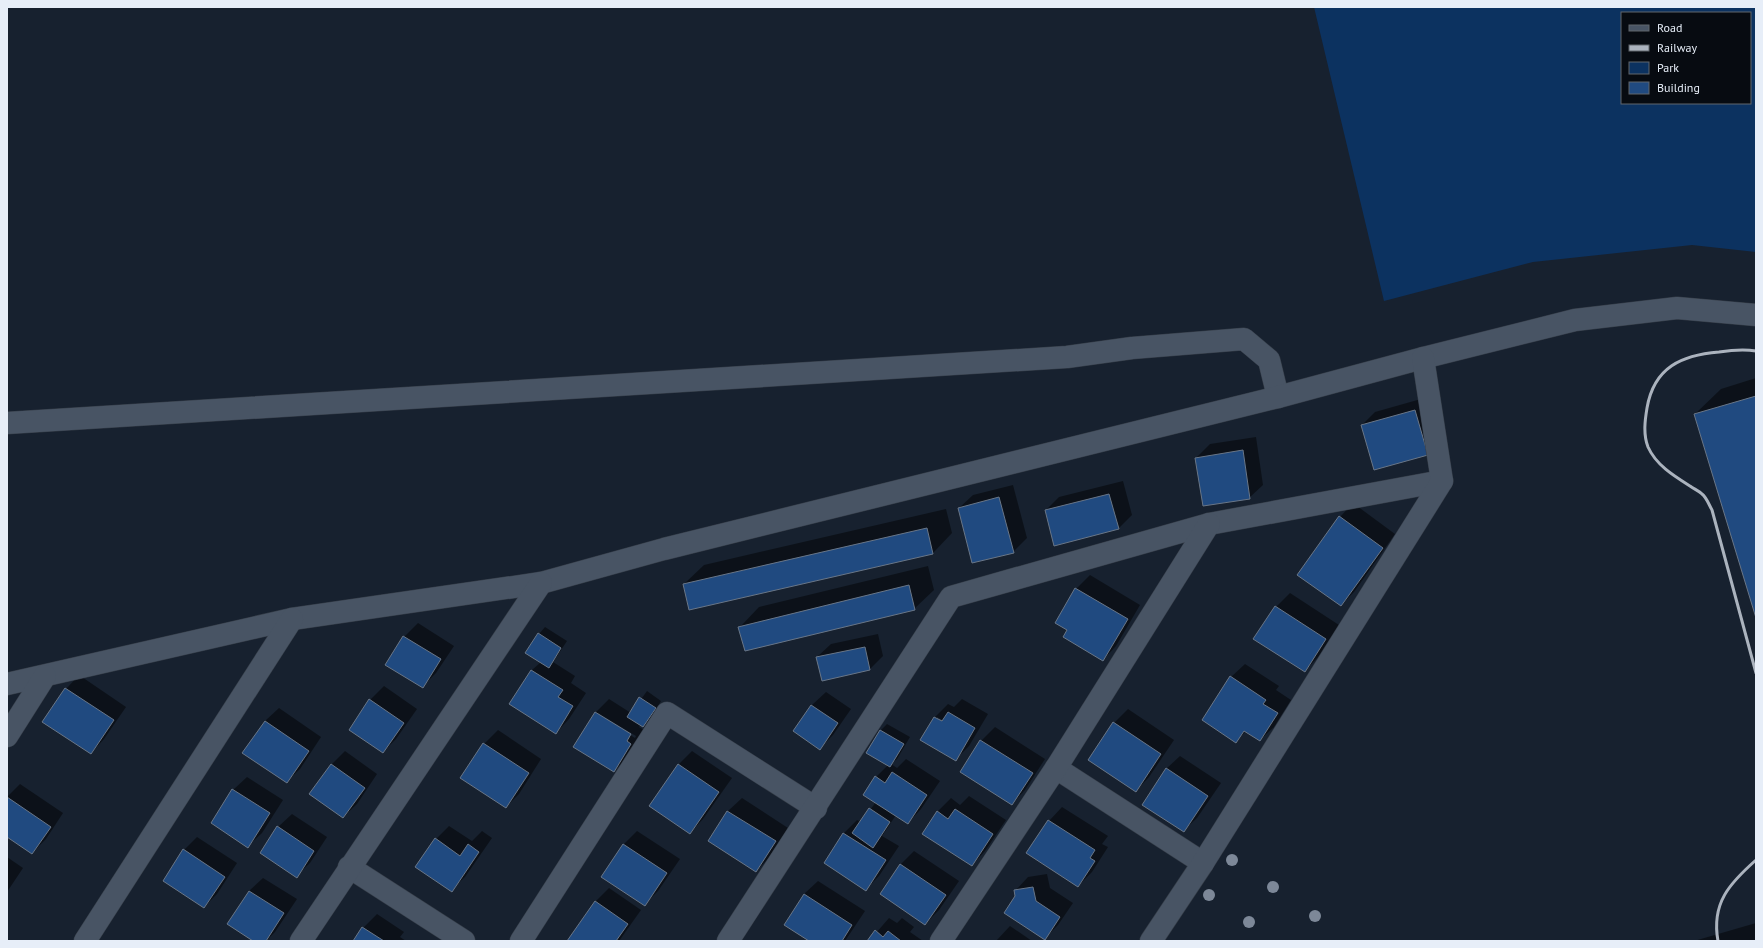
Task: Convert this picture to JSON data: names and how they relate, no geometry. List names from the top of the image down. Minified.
{"legend":["Road","Railway","Park","Building"]}
